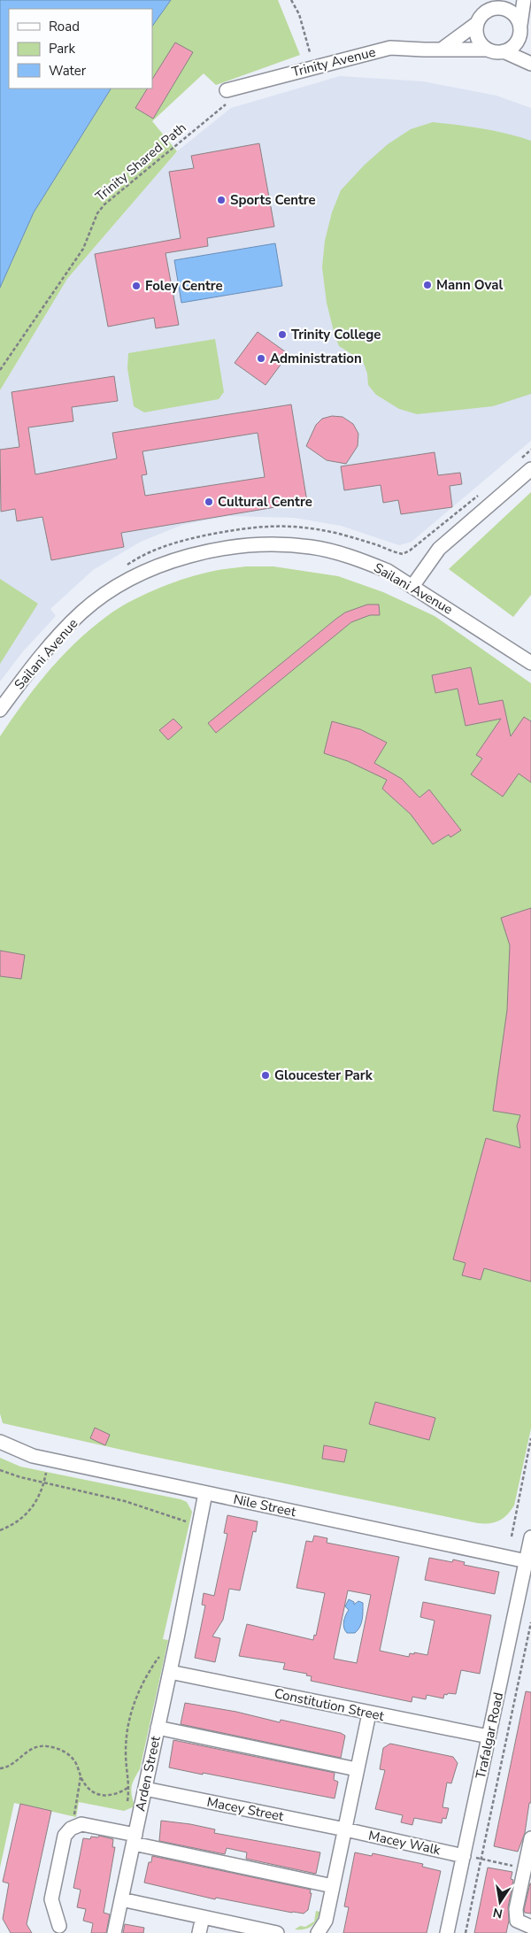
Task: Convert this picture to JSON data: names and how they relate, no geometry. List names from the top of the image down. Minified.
{"streets":{"street":["Trinity Avenue","Sailani Avenue","Nile Street","Constitution Street","Trafalgar Road","Arden Street","Macey Street","Macey Walk"],"path":["Trinity Shared Path"]},"crossings":[["Trinity Avenue","Trinity Shared Path"],["Nile Street","Trafalgar Road"],["Nile Street","Arden Street"],["Constitution Street","Trafalgar Road"],["Constitution Street","Arden Street"],["Trafalgar Road","Macey Walk"],["Arden Street","Macey Street"],["Macey Street","Macey Walk"]],"places":["Sports Centre","Mann Oval","Foley Centre","Trinity College","Administration","Cultural Centre","Gloucester Park"],"legend":["Road","Park","Water"],"north":"bottom"}
